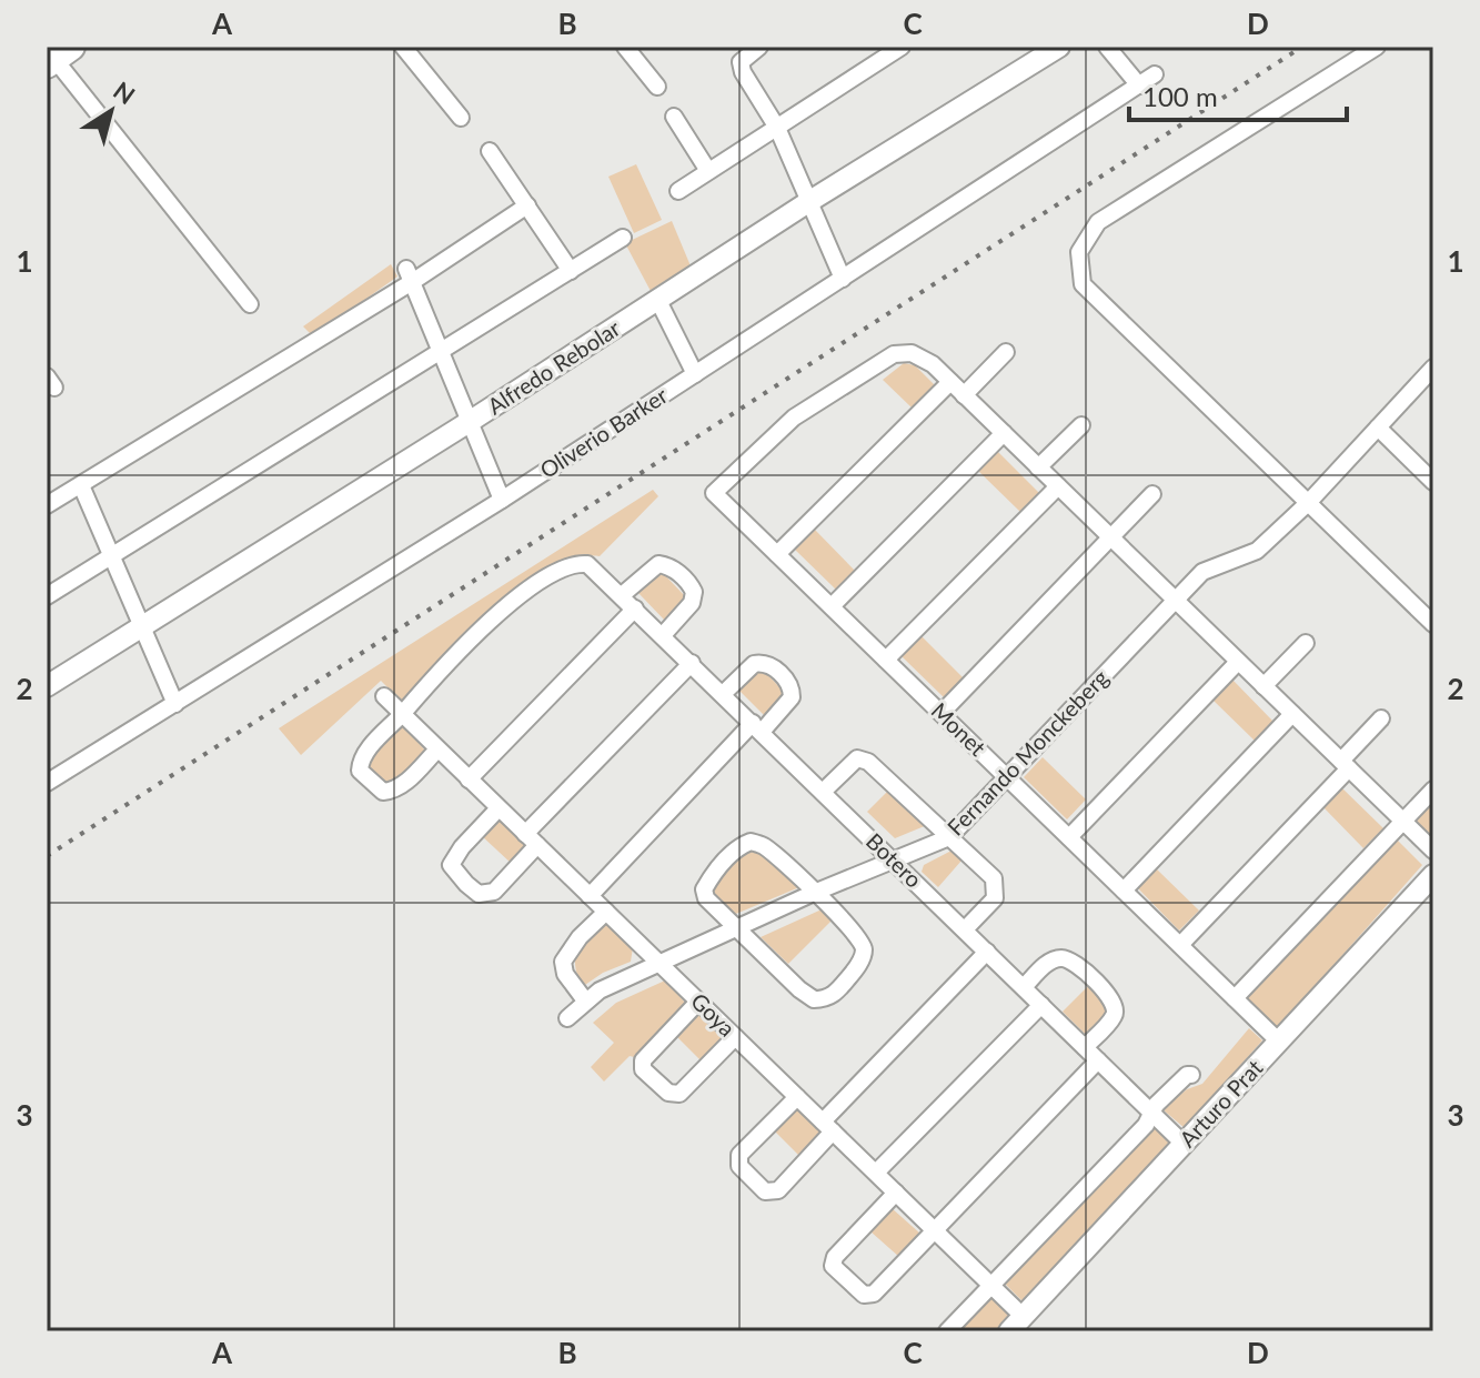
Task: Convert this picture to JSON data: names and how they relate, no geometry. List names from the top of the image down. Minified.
{"streets":{"street":["Alfredo Rebolar","Oliverio Barker","Monet","Fernando Monckeberg","Botero","Goya","Arturo Prat"]},"crossings":[["Monet","Fernando Monckeberg"],["Monet","Arturo Prat"],["Fernando Monckeberg","Botero"],["Fernando Monckeberg","Goya"],["Botero","Goya"],["Botero","Arturo Prat"],["Goya","Arturo Prat"]],"scale_bar":"100 m","north":"top right","grid":{"columns":["A","B","C","D"],"rows":["1","2","3"]}}
